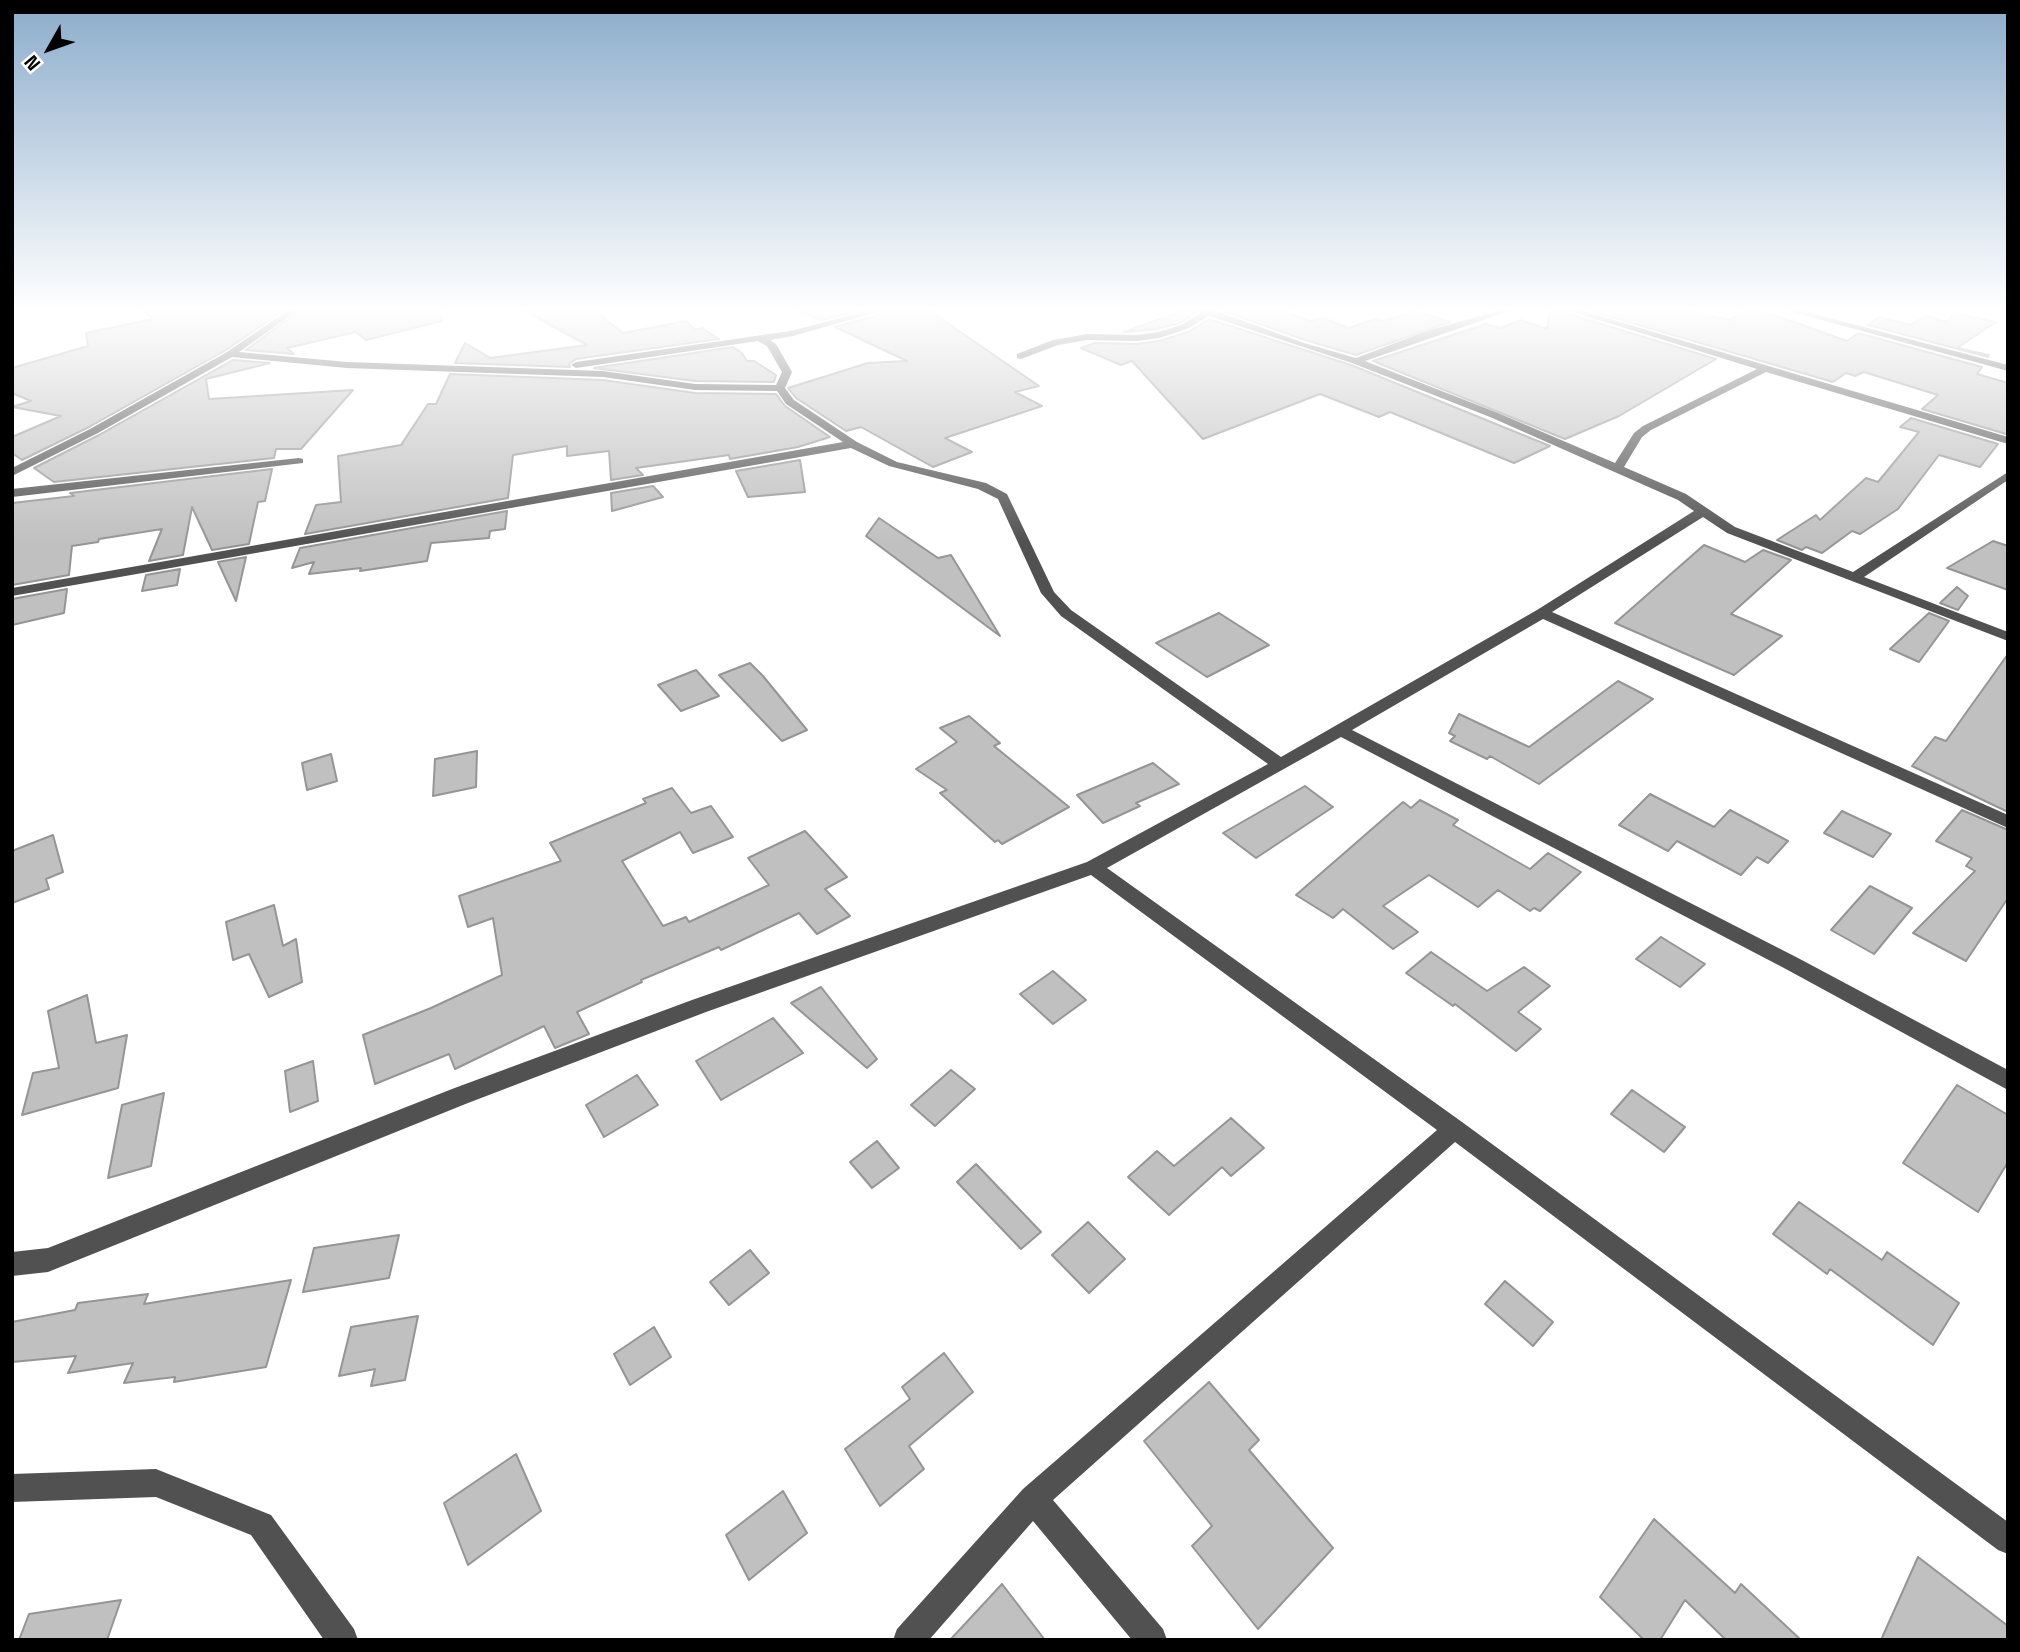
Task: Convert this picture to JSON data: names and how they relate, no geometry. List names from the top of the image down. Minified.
{"north":"bottom left"}
